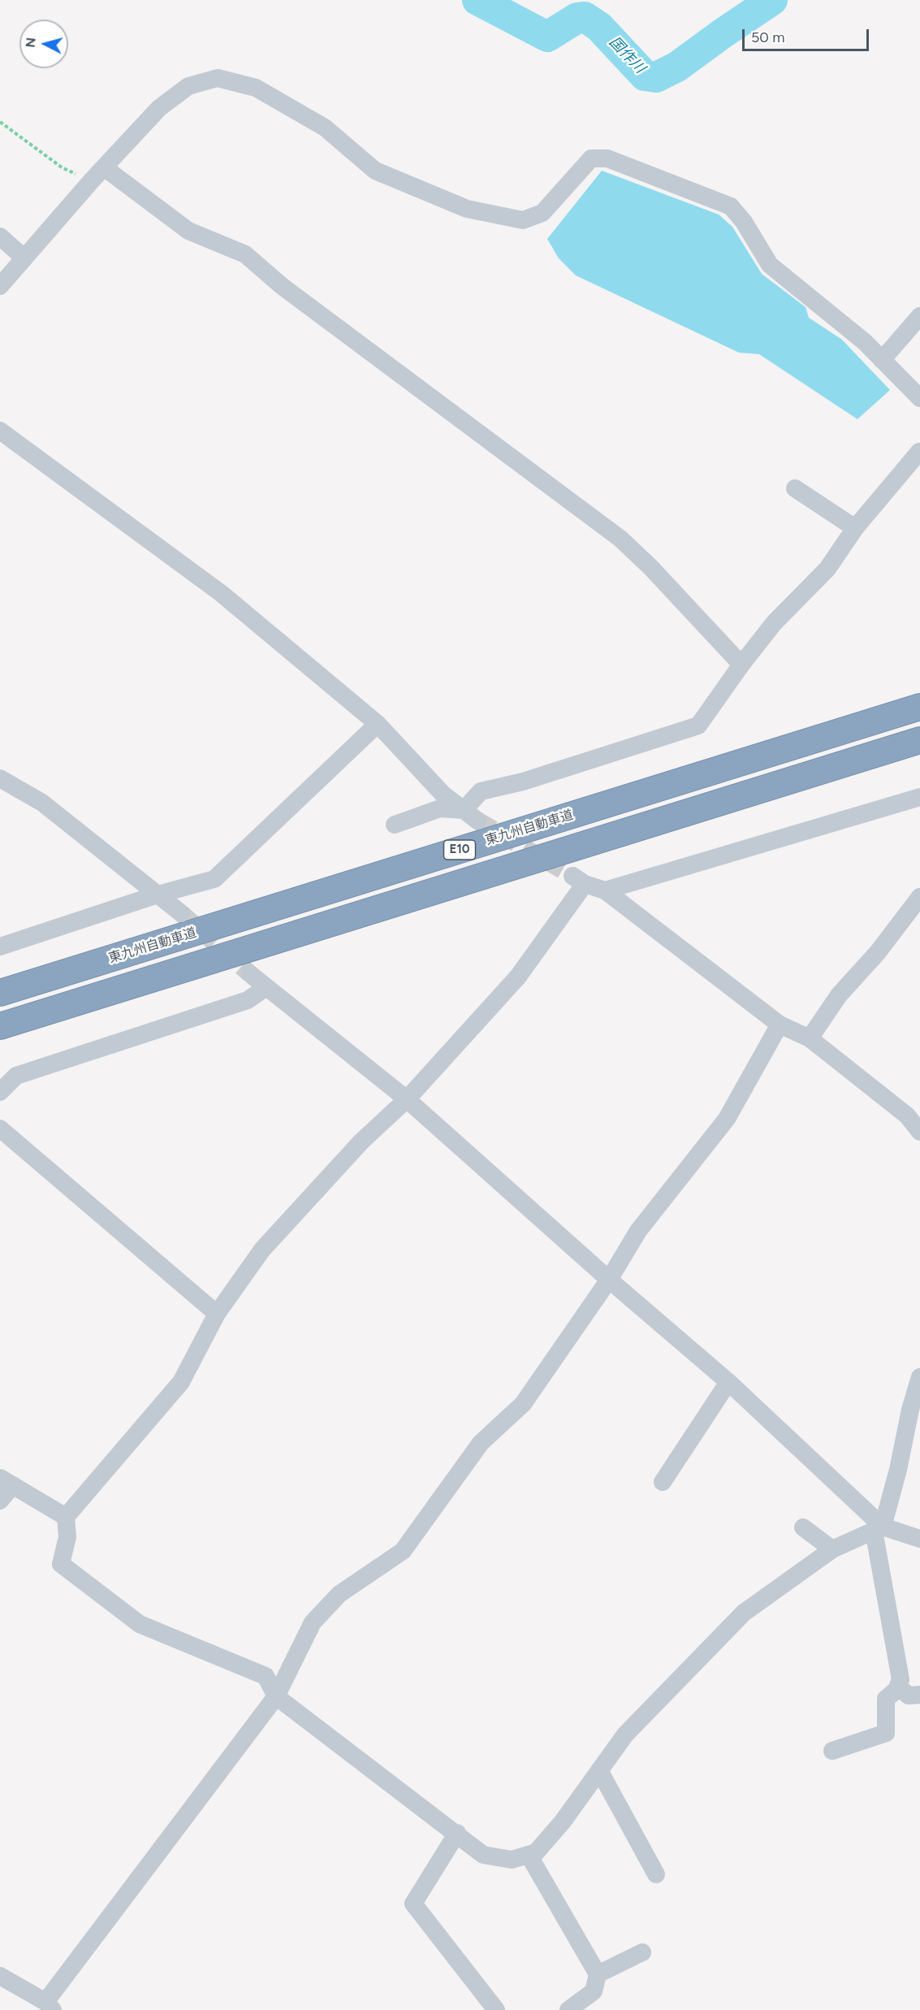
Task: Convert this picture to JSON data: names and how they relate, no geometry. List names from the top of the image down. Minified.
{"streets":{"highway":["東九州自動車道","E10"]},"water":["国作川"],"scale_bar":"50 m","north":"left"}
